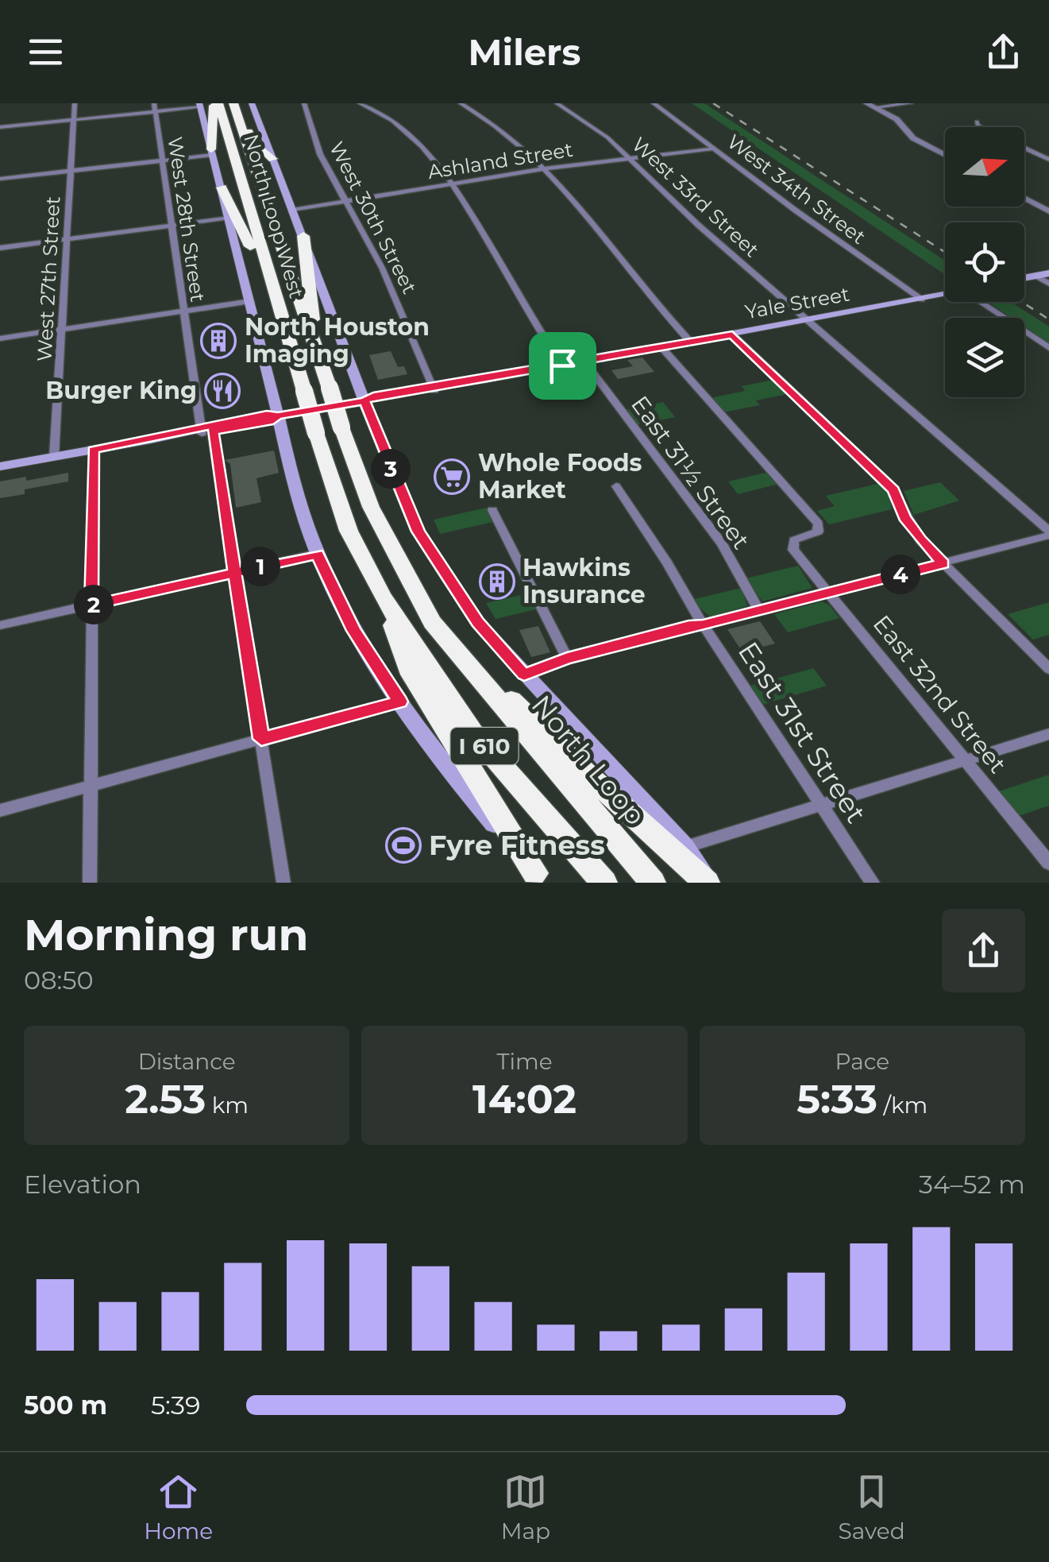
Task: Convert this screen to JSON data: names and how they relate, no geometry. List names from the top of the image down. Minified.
{"streets":{"highway":["North Loop West","I 610","North Loop"],"main road":["Yale Street"],"street":["Ashland Street","West 34th Street","West 33rd Street","West 30th Street","West 28th Street","West 27th Street","East 31½ Street","East 32nd Street","East 31st Street"]},"crossings":[["Ashland Street","West 34th Street"],["Ashland Street","West 33rd Street"],["Ashland Street","West 30th Street"],["West 34th Street","Yale Street"],["West 33rd Street","Yale Street"],["North Loop West","I 610"],["North Loop West","North Loop"],["West 30th Street","Yale Street"],["West 28th Street","Yale Street"],["West 27th Street","Yale Street"],["Yale Street","East 31½ Street"],["Yale Street","East 32nd Street"]],"places":{"building":["North Houston Imaging","Hawkins Insurance"],"restaurant":["Burger King"],"supermarket":["Whole Foods Market"],"sports":["Fyre Fitness"]},"north":"right","page":{"header":"Milers","pins":["3","1","4","2"],"heading":["Morning run","08:50"],"stats":[["Distance","2.53 km"],["Time","14:02"],["Pace","5:33 /km"]],"chart":["Elevation","34–52 m"],"list":[{"name":"500 m","note":"5:39"}],"tabs":["Home","Map","Saved"]}}
